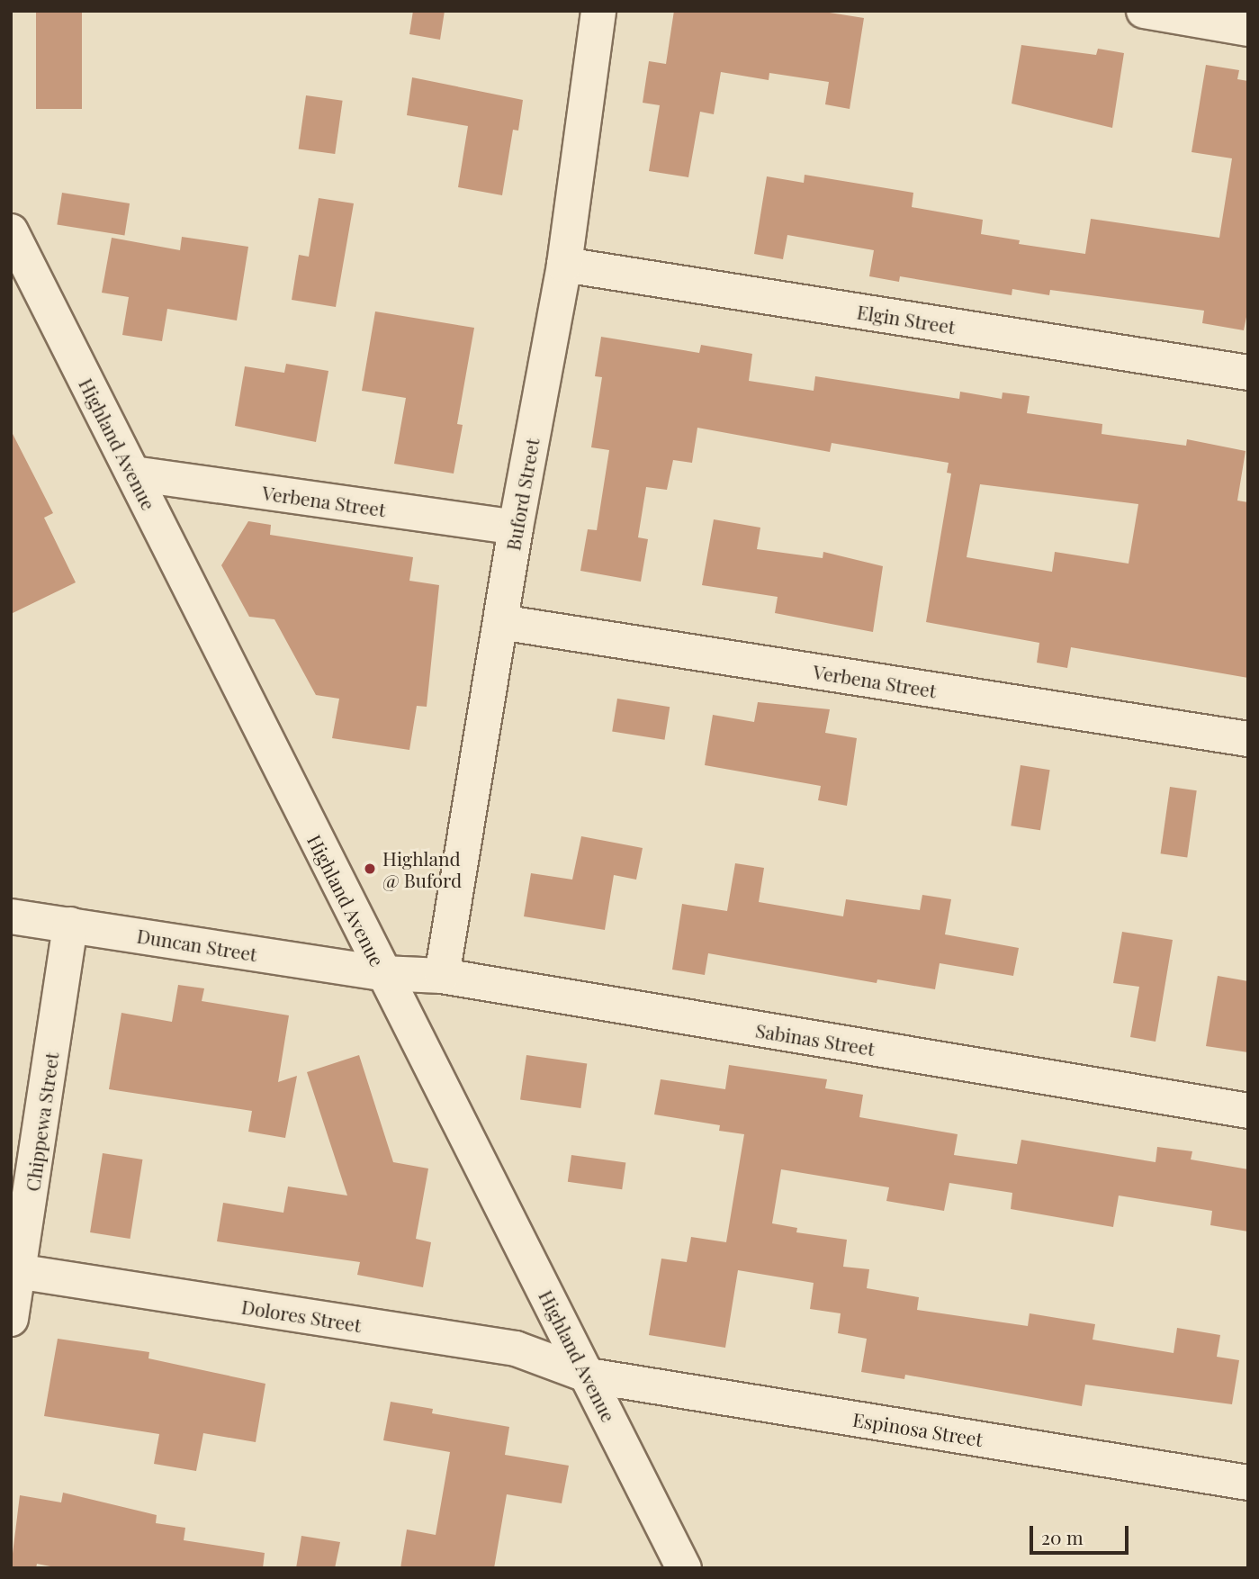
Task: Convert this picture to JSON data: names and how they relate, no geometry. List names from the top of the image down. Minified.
{"streets":{"street":["Elgin Street","Highland Avenue","Buford Street","Verbena Street","Duncan Street","Sabinas Street","Chippewa Street","Dolores Street","Espinosa Street"]},"crossings":[["Elgin Street","Buford Street"],["Highland Avenue","Verbena Street"],["Highland Avenue","Duncan Street"],["Highland Avenue","Sabinas Street"],["Highland Avenue","Dolores Street"],["Highland Avenue","Espinosa Street"],["Buford Street","Verbena Street"],["Buford Street","Sabinas Street"],["Duncan Street","Sabinas Street"],["Duncan Street","Chippewa Street"],["Chippewa Street","Dolores Street"],["Dolores Street","Espinosa Street"]],"places":["Highland @ Buford"],"scale_bar":"20 m"}
